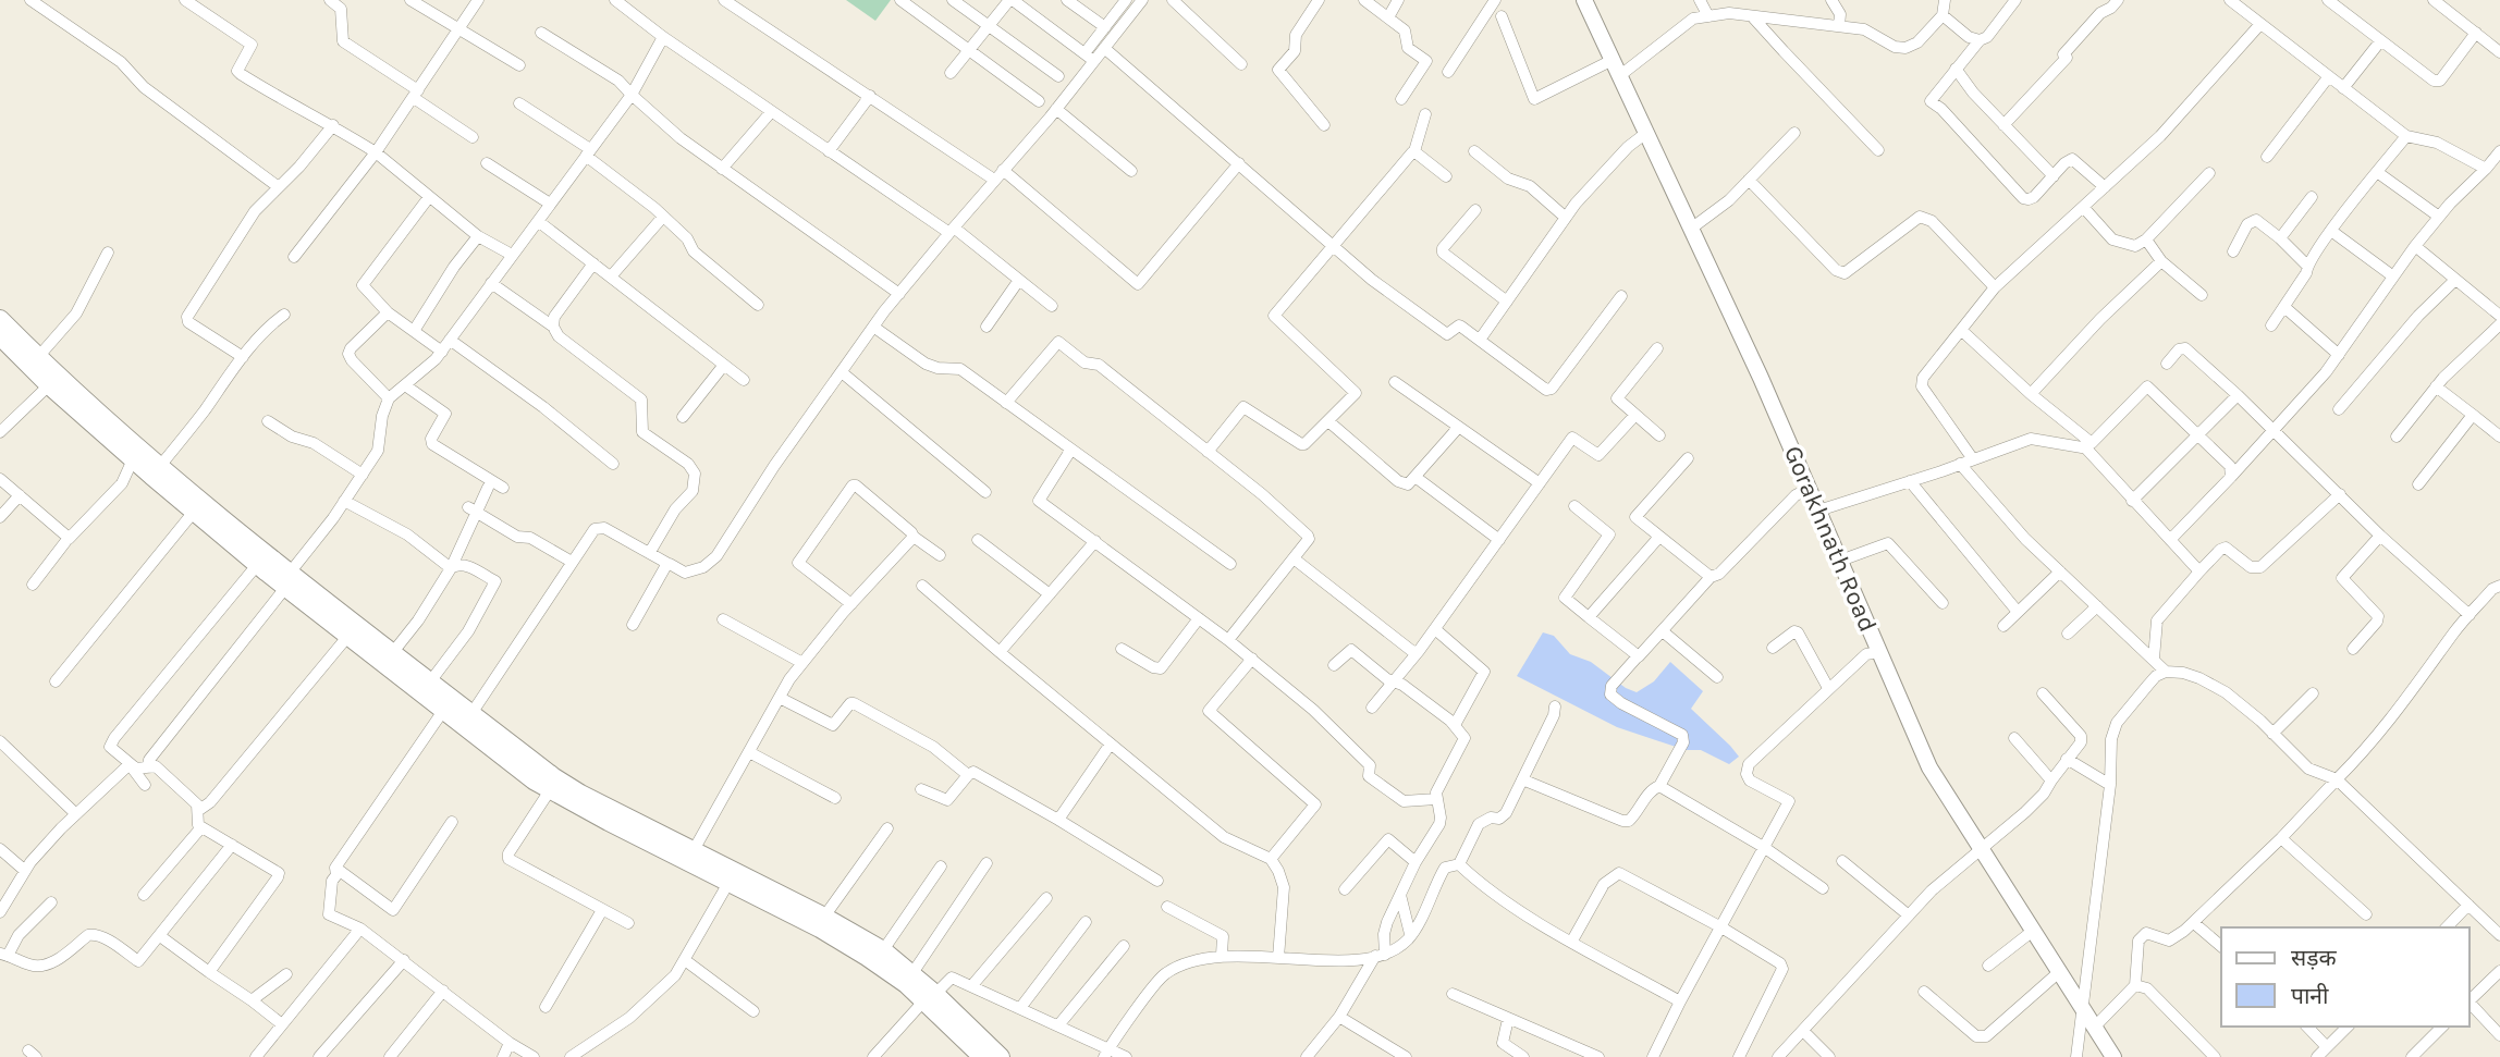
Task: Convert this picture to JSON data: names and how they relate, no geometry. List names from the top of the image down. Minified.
{"streets":{"main road":["Gorakhnath Road"]},"legend":["सड़क","पानी"]}
